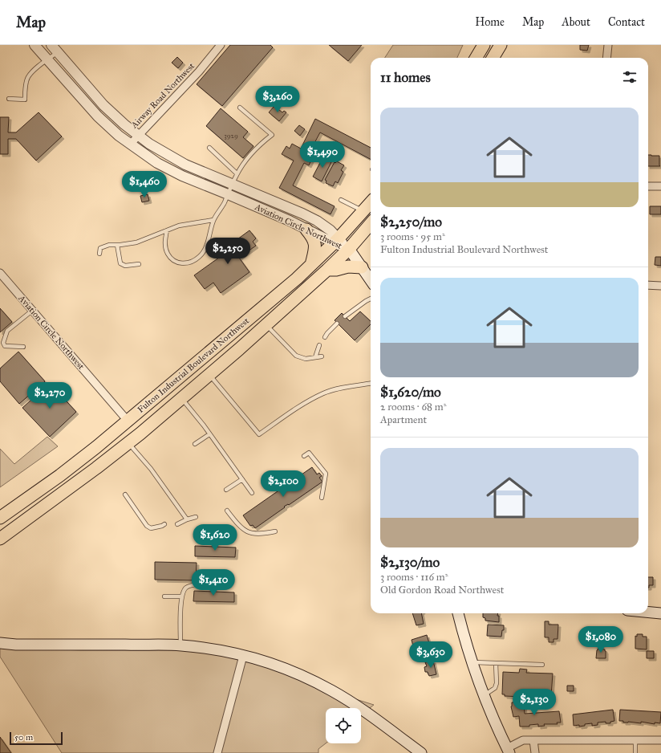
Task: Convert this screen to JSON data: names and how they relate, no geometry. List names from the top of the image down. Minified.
{"streets":{"main road":["Fulton Industrial Boulevard Northwest"],"street":["Airway Road Northwest","Aviation Circle Northwest"]},"crossings":[["Airway Road Northwest","Aviation Circle Northwest"],["Aviation Circle Northwest","Fulton Industrial Boulevard Northwest"]],"house_numbers":["3929"],"scale_bar":"50 m","page":{"header":"Map","nav":["Home","Map","About","Contact"],"heading":"11 homes","price":["$3,260","$1,490","$1,460","$2,250","$2,270","$2,100","$1,620","$1,410","$1,080","$3,630","$2,130"],"list":[{"name":"$2,250/mo","note":"3 rooms · 95 m² · Fulton Industrial Boulevard Northwest"},{"name":"$1,620/mo","note":"2 rooms · 68 m² · Apartment"},{"name":"$2,130/mo","note":"3 rooms · 116 m² · Old Gordon Road Northwest"}],"scale":"50 m"}}
